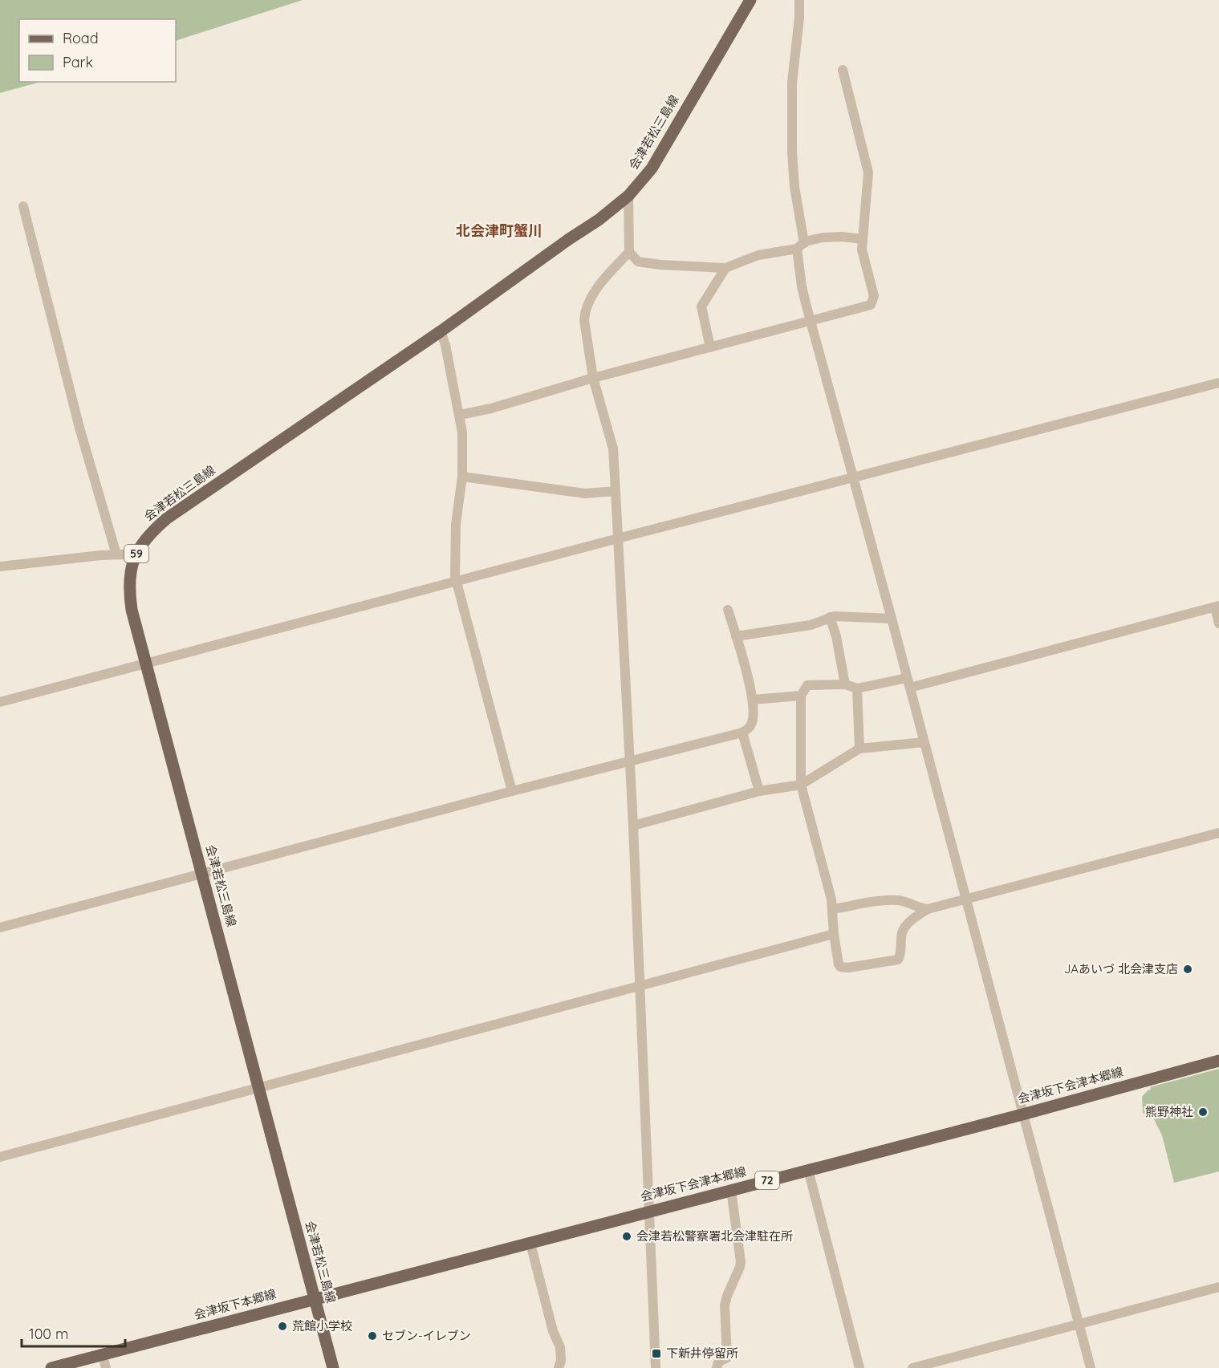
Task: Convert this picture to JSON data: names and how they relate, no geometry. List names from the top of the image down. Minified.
{"streets":{"main road":["会津若松三島線","59","会津坂下会津本郷線","72","会津坂下本郷線"]},"crossings":[["会津若松三島線","会津坂下会津本郷線"],["会津若松三島線","会津坂下本郷線"],["会津坂下会津本郷線","会津坂下本郷線"]],"districts":["北会津町蟹川"],"places":{"other":["JAあいづ 北会津支店","熊野神社","会津若松警察署北会津駐在所","荒館小学校","セブン-イレブン"],"transit":["下新井停留所"]},"legend":["Road","Park"],"scale_bar":"100 m"}
